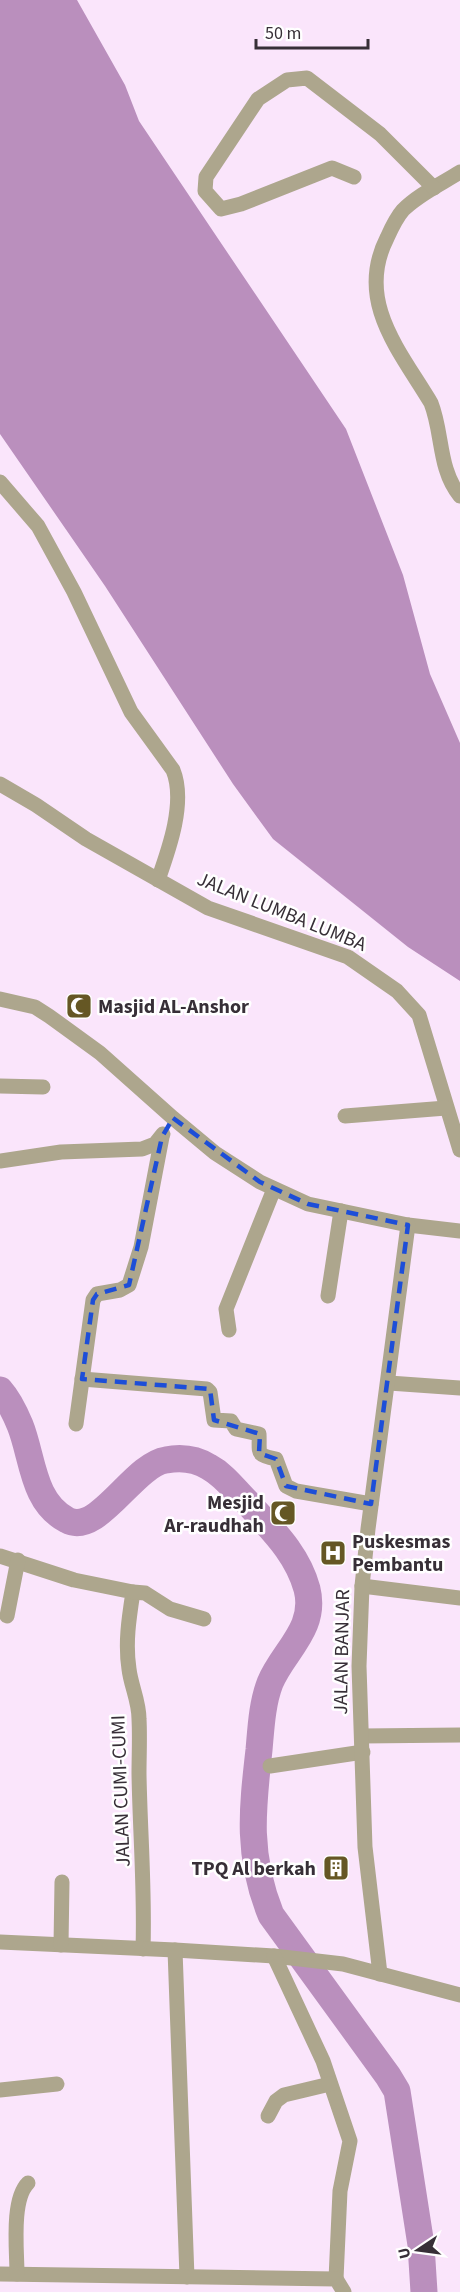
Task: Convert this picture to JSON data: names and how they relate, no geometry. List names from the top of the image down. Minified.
{"streets":{"street":["JALAN LUMBA LUMBA","JALAN BANJAR","JALAN CUMI-CUMI"]},"places":{"mosque":["Masjid AL-Anshor","Mesjid Ar-raudhah"],"hospital":["Puskesmas Pembantu"],"building":["TPQ Al berkah"]},"scale_bar":"50 m","north":"left"}
